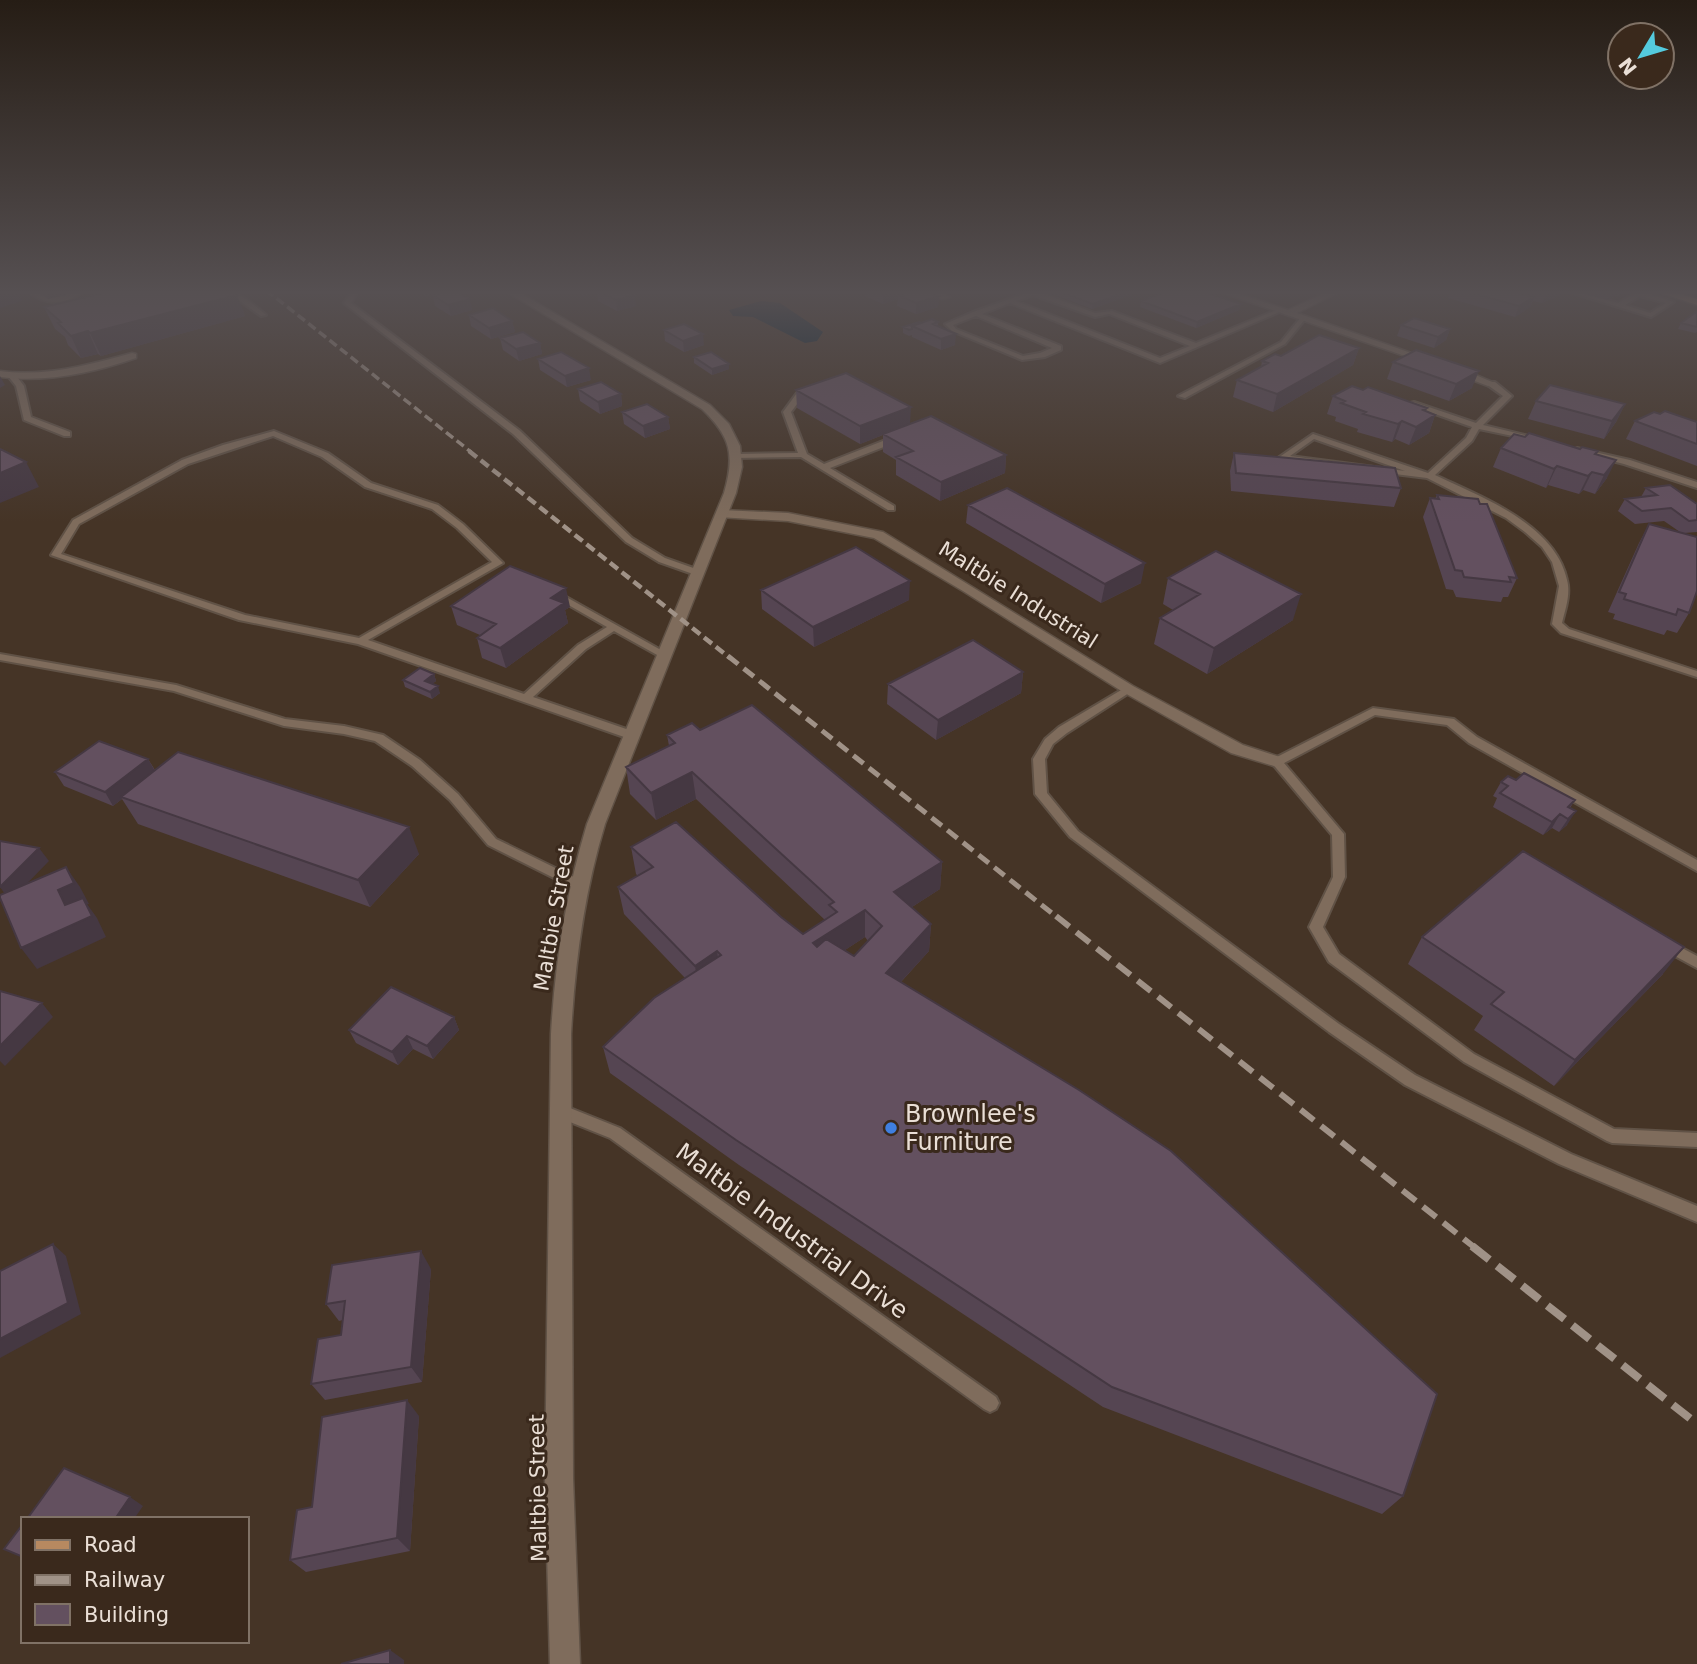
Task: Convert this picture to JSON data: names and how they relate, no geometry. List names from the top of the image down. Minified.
{"streets":{"street":["Maltbie Industrial","Maltbie Street"],"lane":["Maltbie Industrial Drive"]},"crossings":[["Maltbie Industrial","Maltbie Street"],["Maltbie Street","Maltbie Industrial Drive"]],"places":["Brownlee's Furniture"],"legend":["Road","Railway","Building"],"north":"bottom left"}
